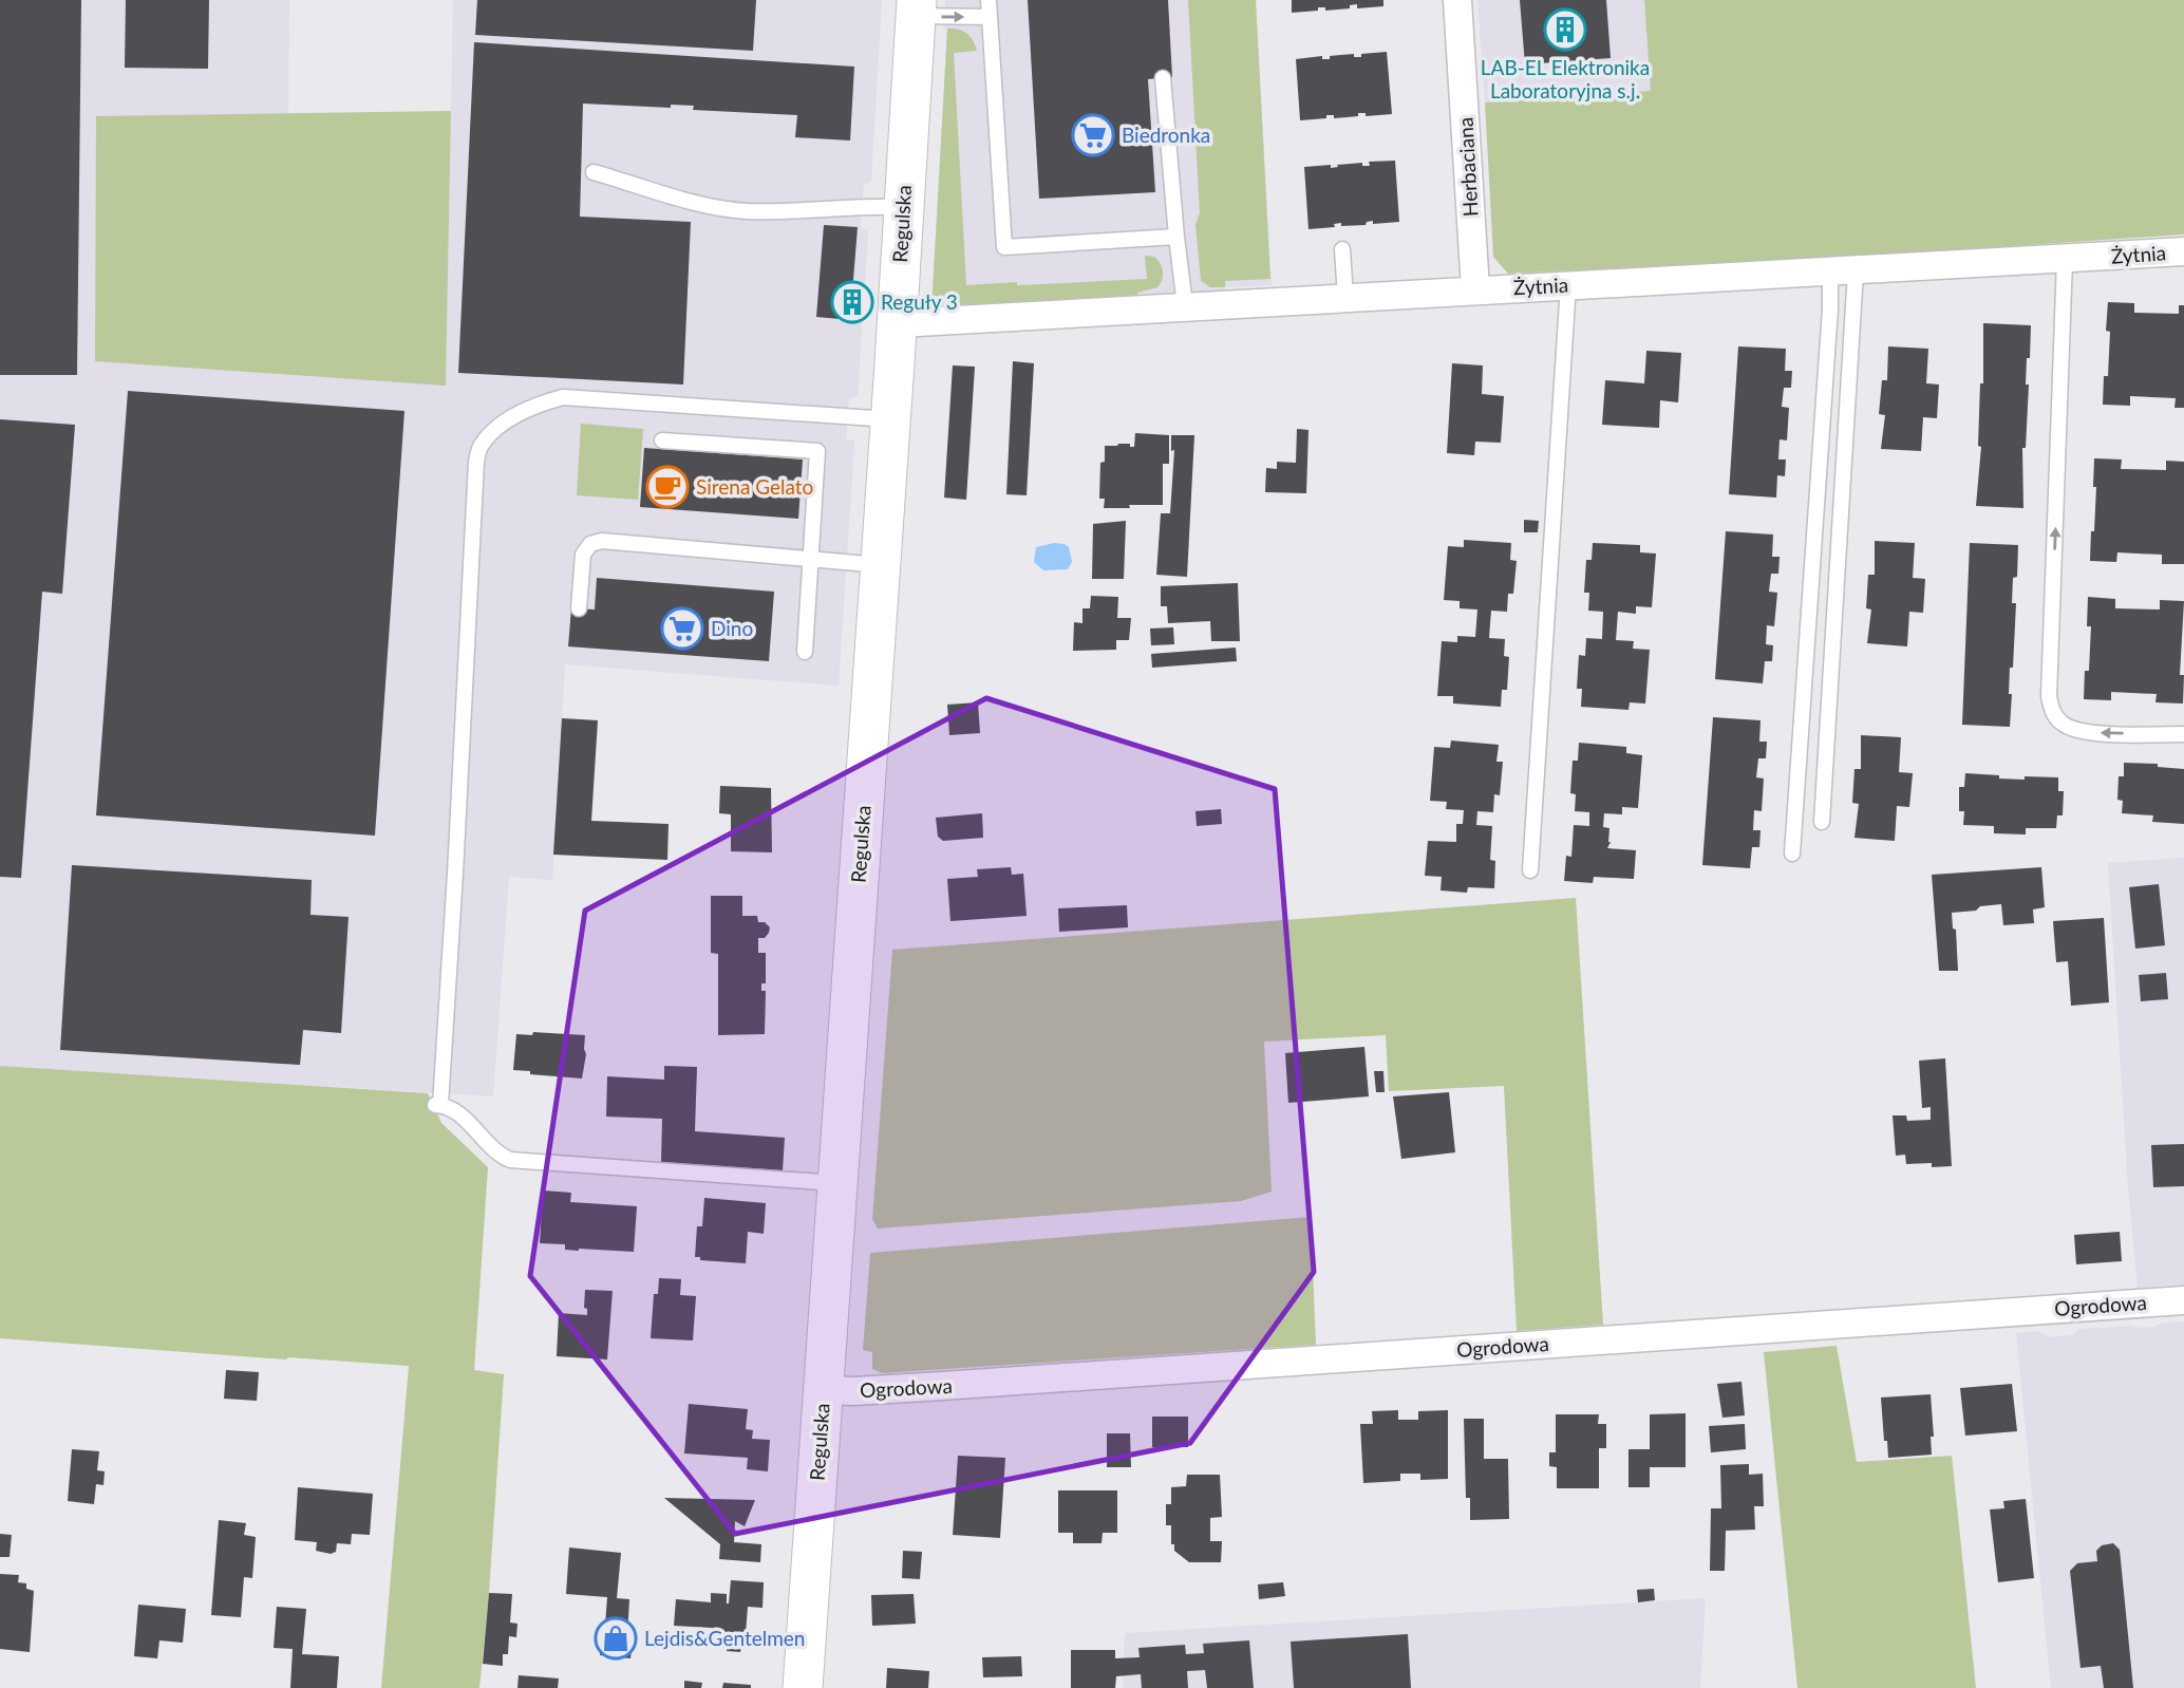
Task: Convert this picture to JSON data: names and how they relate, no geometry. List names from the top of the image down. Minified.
{"streets":{"street":["Herbaciana","Regulska","Żytnia","Ogrodowa"]},"crossings":[["Herbaciana","Żytnia"],["Regulska","Żytnia"],["Regulska","Ogrodowa"]],"places":{"building":["LAB-EL Elektronika Laboratoryjna s.j.","Reguły 3"],"supermarket":["Biedronka","Dino"],"cafe":["Sirena Gelato"],"shop":["Lejdis&Gentelmen"]}}
